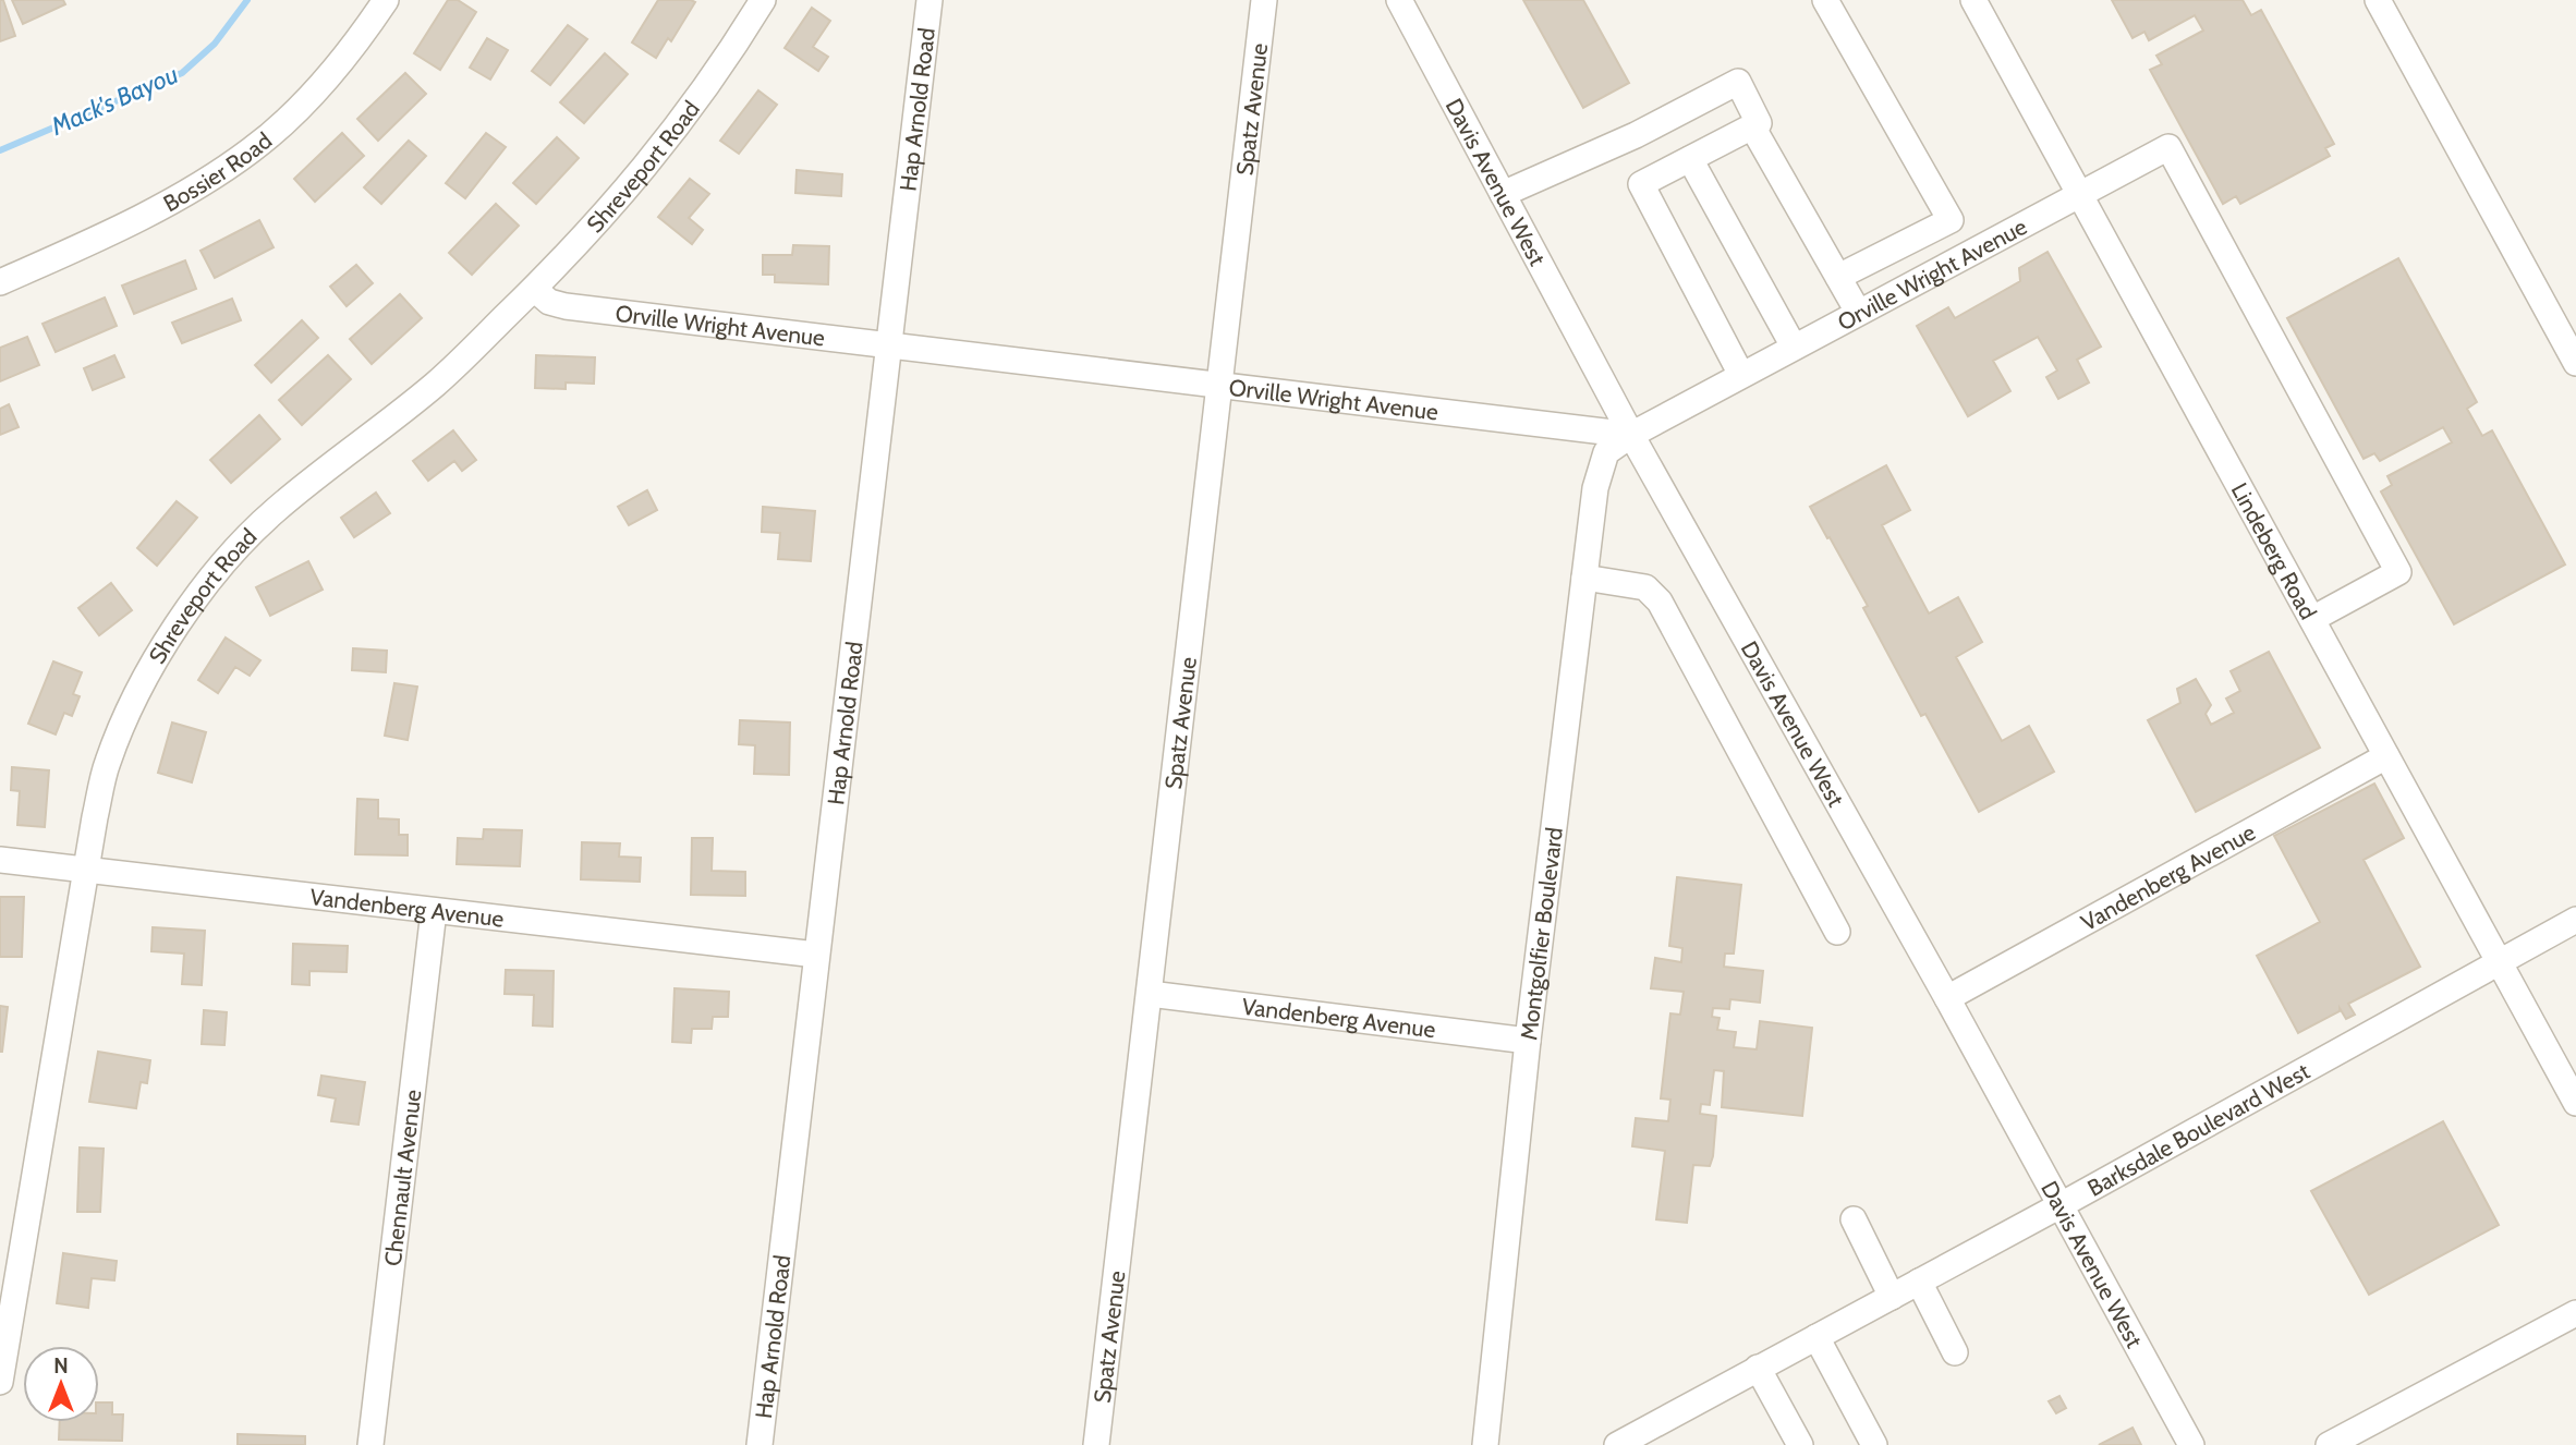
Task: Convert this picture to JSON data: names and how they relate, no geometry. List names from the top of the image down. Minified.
{"streets":{"street":["Hap Arnold Road","Spatz Avenue","Shreveport Road","Bossier Road","Davis Avenue West","Orville Wright Avenue","Lindeberg Road","Vandenberg Avenue","Montgolfier Boulevard","Barksdale Boulevard West","Chennault Avenue"]},"crossings":[["Hap Arnold Road","Orville Wright Avenue"],["Hap Arnold Road","Vandenberg Avenue"],["Spatz Avenue","Orville Wright Avenue"],["Spatz Avenue","Vandenberg Avenue"],["Shreveport Road","Orville Wright Avenue"],["Shreveport Road","Vandenberg Avenue"],["Davis Avenue West","Orville Wright Avenue"],["Davis Avenue West","Vandenberg Avenue"],["Davis Avenue West","Montgolfier Boulevard"],["Davis Avenue West","Barksdale Boulevard West"],["Orville Wright Avenue","Lindeberg Road"],["Orville Wright Avenue","Montgolfier Boulevard"],["Lindeberg Road","Vandenberg Avenue"],["Lindeberg Road","Barksdale Boulevard West"],["Vandenberg Avenue","Montgolfier Boulevard"],["Vandenberg Avenue","Chennault Avenue"]],"water":["Mack's Bayou"],"north":"top"}
